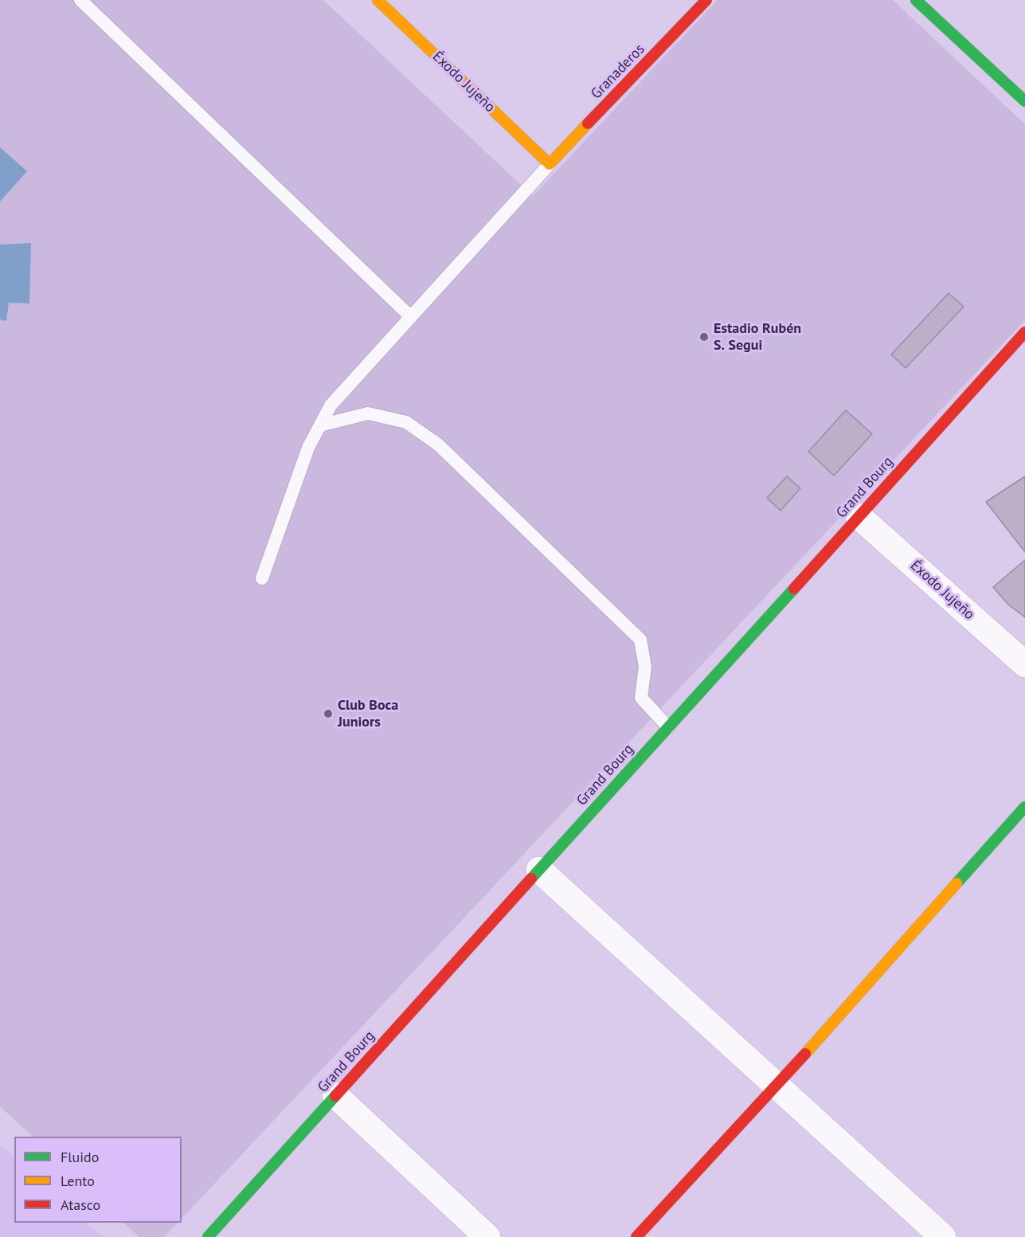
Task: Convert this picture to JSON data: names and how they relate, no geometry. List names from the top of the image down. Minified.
{"streets":{"street":["Granaderos","Éxodo Jujeño","Grand Bourg"]},"crossings":[["Granaderos","Éxodo Jujeño"],["Éxodo Jujeño","Grand Bourg"]],"places":["Estadio Rubén S. Segui","Club Boca Juniors"],"legend":["Fluido","Lento","Atasco"]}
